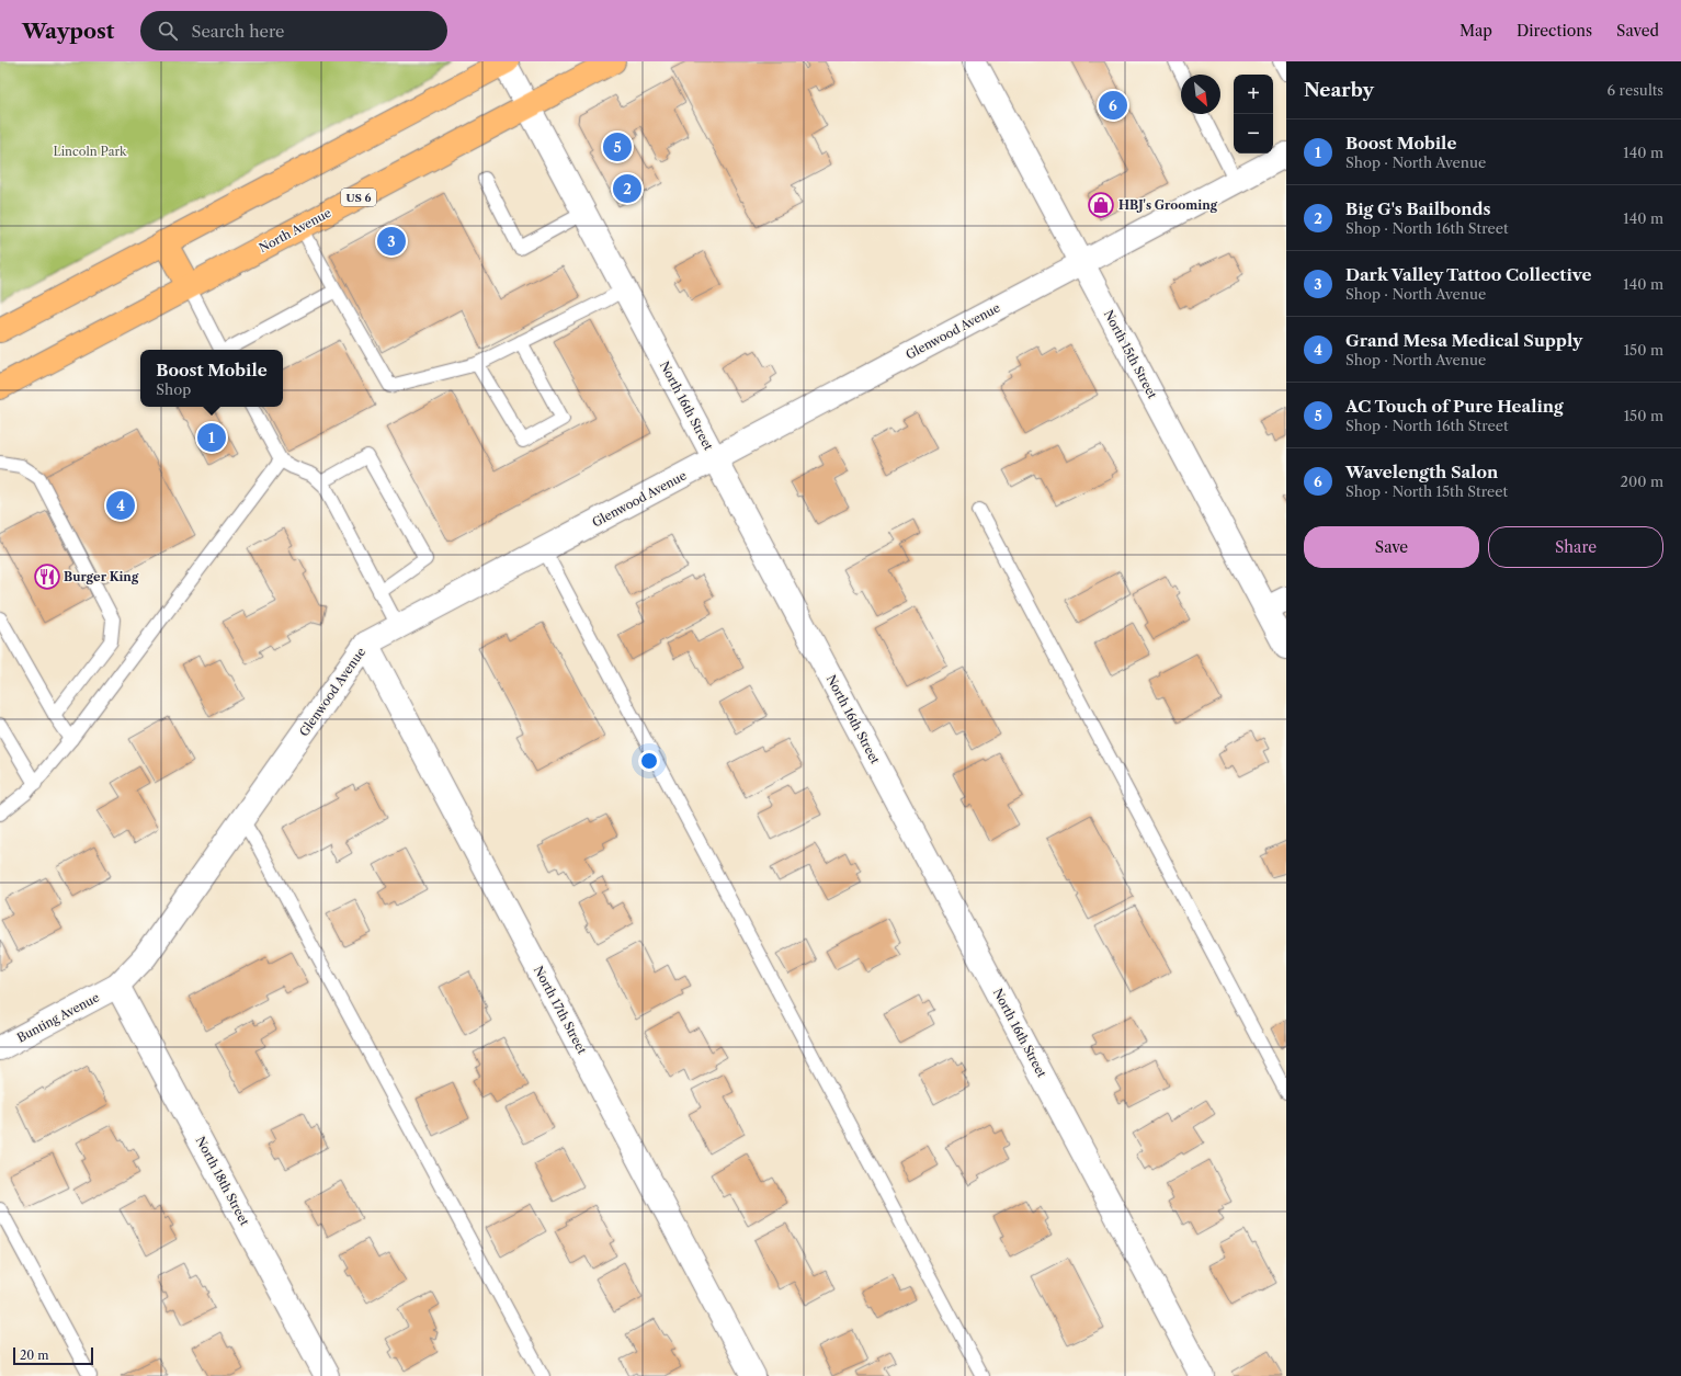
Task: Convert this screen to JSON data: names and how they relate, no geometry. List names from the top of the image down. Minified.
{"streets":{"main road":["US 6","North Avenue"],"street":["Glenwood Avenue","North 15th Street","North 16th Street","North 17th Street","Bunting Avenue","North 18th Street"]},"crossings":[["North Avenue","North 16th Street"],["Glenwood Avenue","North 15th Street"],["Glenwood Avenue","North 16th Street"],["Glenwood Avenue","North 17th Street"],["Glenwood Avenue","Bunting Avenue"],["Glenwood Avenue","North 18th Street"],["Bunting Avenue","North 18th Street"]],"parks":["Lincoln Park"],"places":{"shop":["HBJ's Grooming"],"restaurant":["Burger King"]},"scale_bar":"20 m","north":"bottom right","page":{"header":"Waypost","search":"Search here","nav":["Map","Directions","Saved"],"heading":["Nearby","6 results"],"map_buttons":["+","−"],"pins":["6","5","2","3","1","4"],"list":[{"mark":"1","name":"Boost Mobile","note":"Shop · North Avenue","value":"140 m"},{"mark":"2","name":"Big G's Bailbonds","note":"Shop · North 16th Street","value":"140 m"},{"mark":"3","name":"Dark Valley Tattoo Collective","note":"Shop · North Avenue","value":"140 m"},{"mark":"4","name":"Grand Mesa Medical Supply","note":"Shop · North Avenue","value":"150 m"},{"mark":"5","name":"AC Touch of Pure Healing","note":"Shop · North 16th Street","value":"150 m"},{"mark":"6","name":"Wavelength Salon","note":"Shop · North 15th Street","value":"200 m"}],"popup":["Boost Mobile","Shop"],"buttons":["Save","Share"],"scale":"20 m"}}
